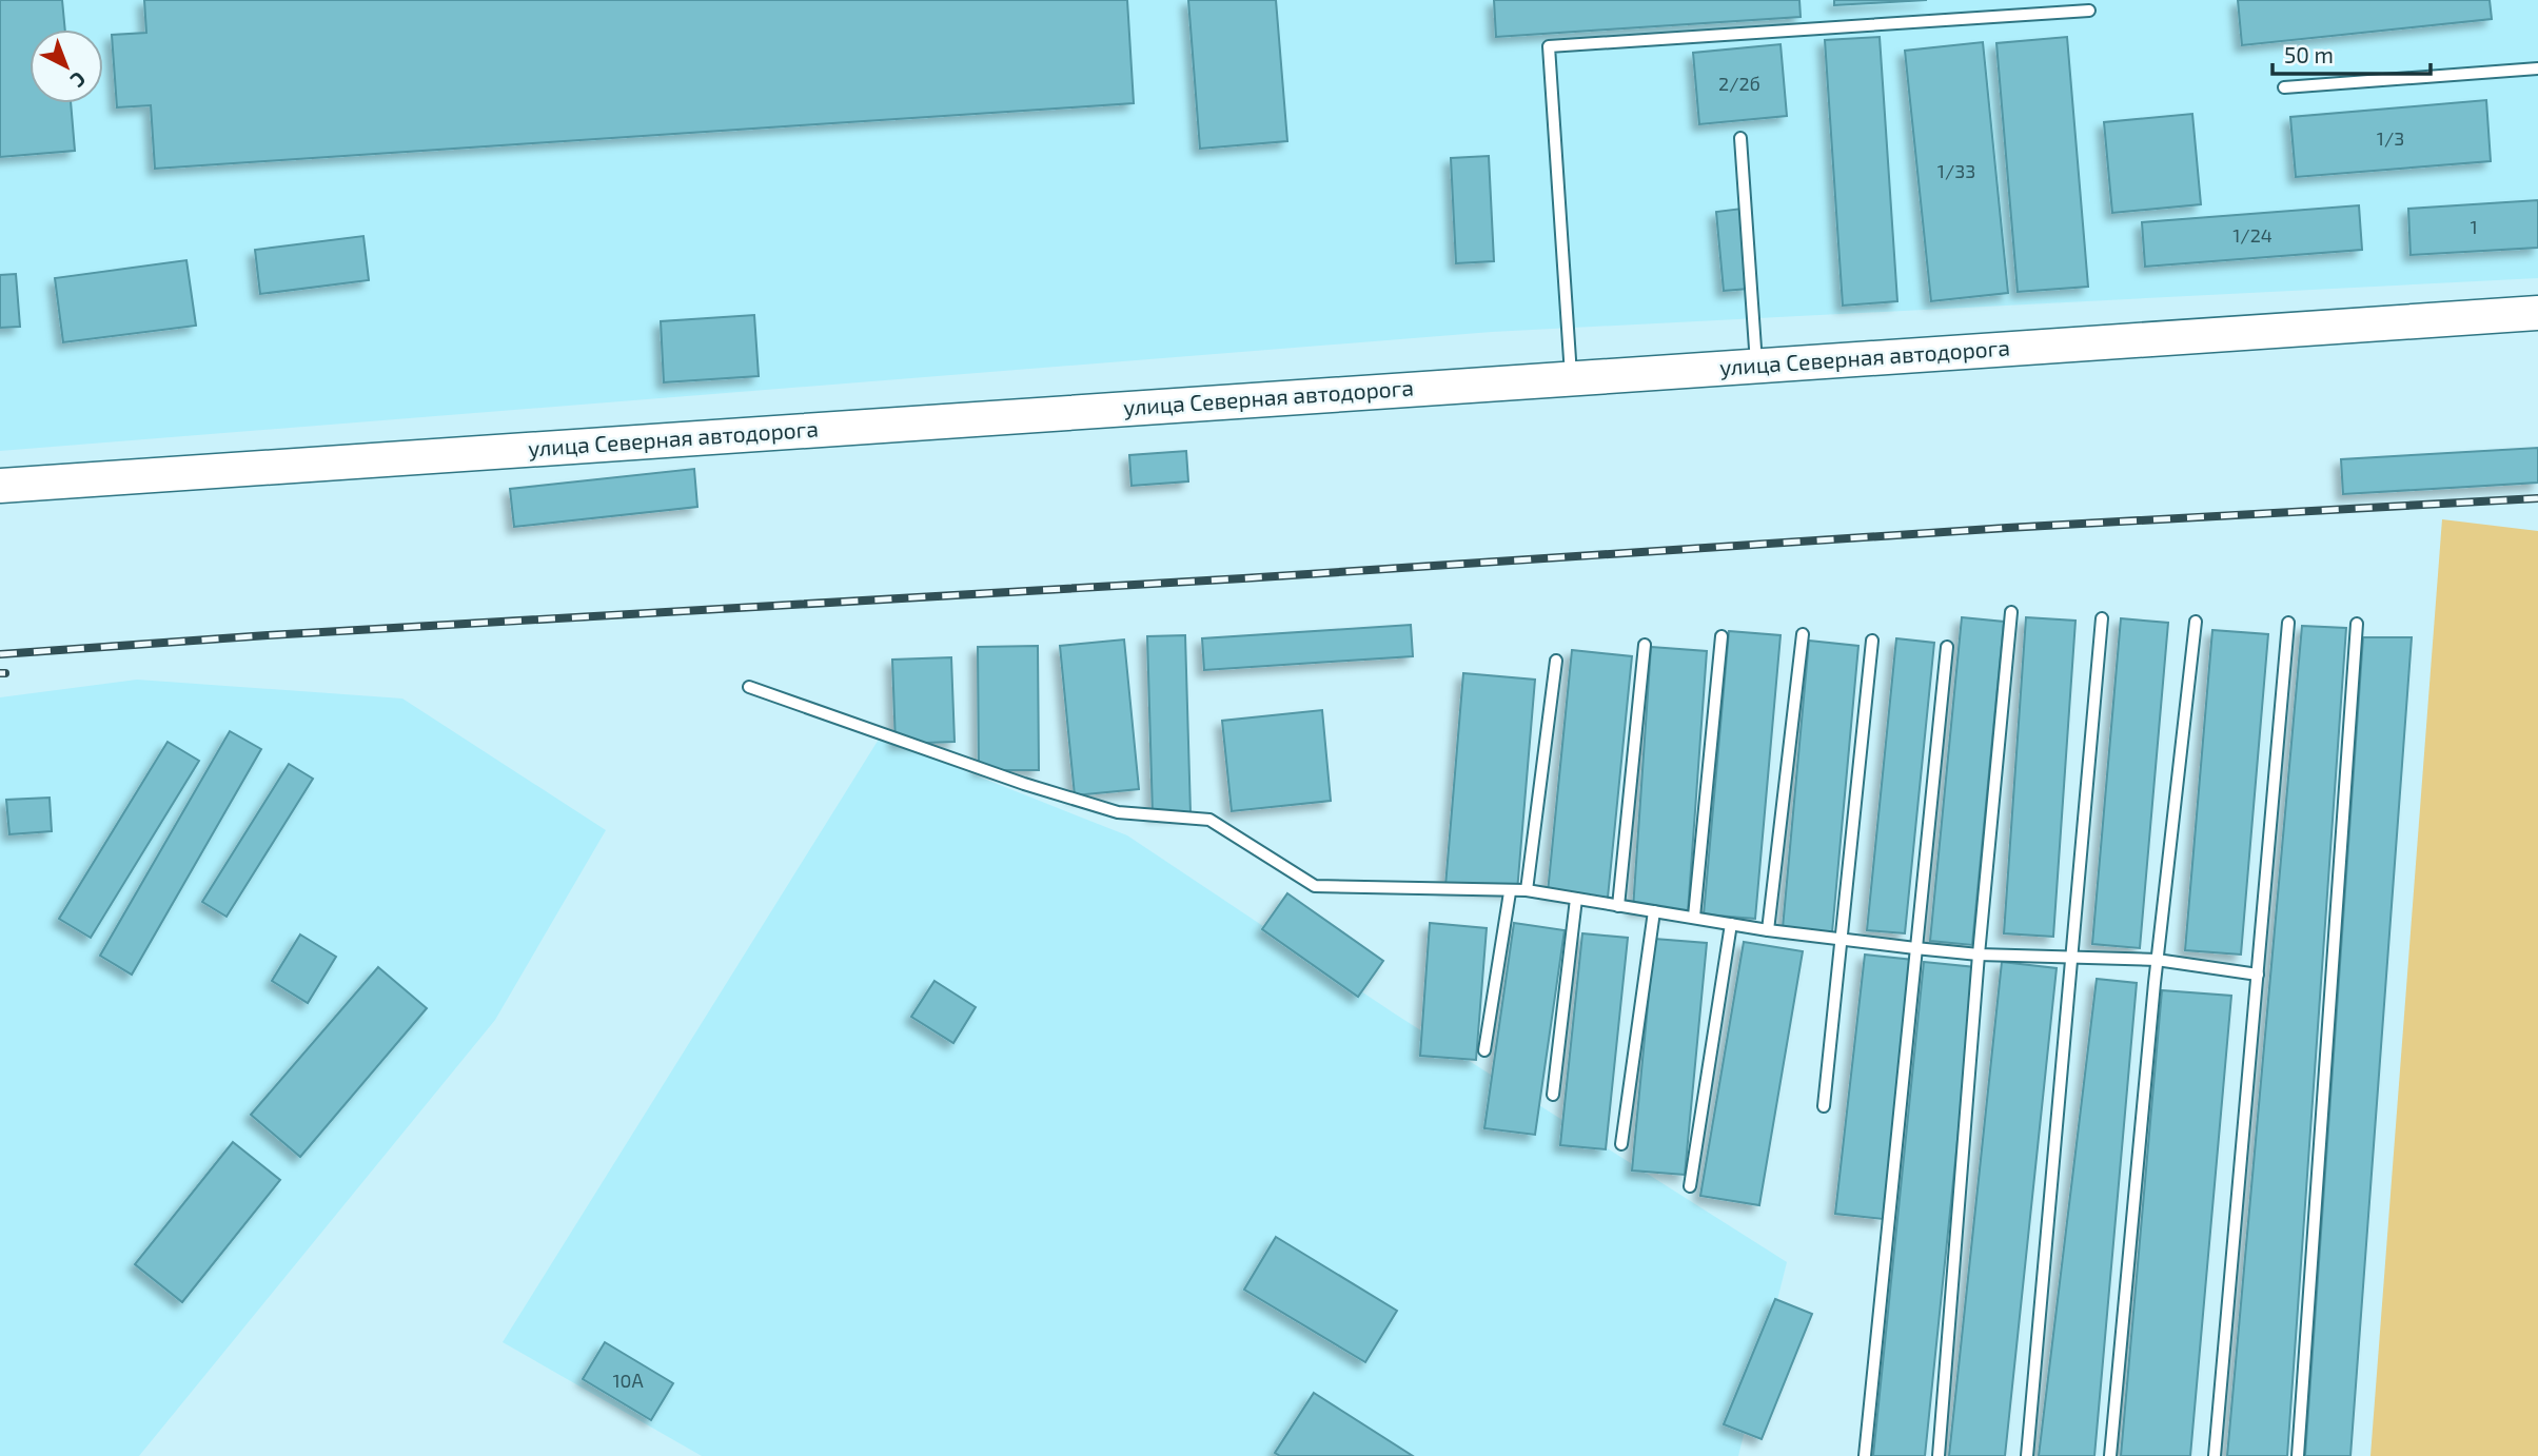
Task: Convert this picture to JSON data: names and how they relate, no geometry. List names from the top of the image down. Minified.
{"streets":{"main road":["улица Северная автодорога"]},"house_numbers":["2/2б","1/3","1/33","1","1/24","10А"],"scale_bar":"50 m","north":"bottom right"}
